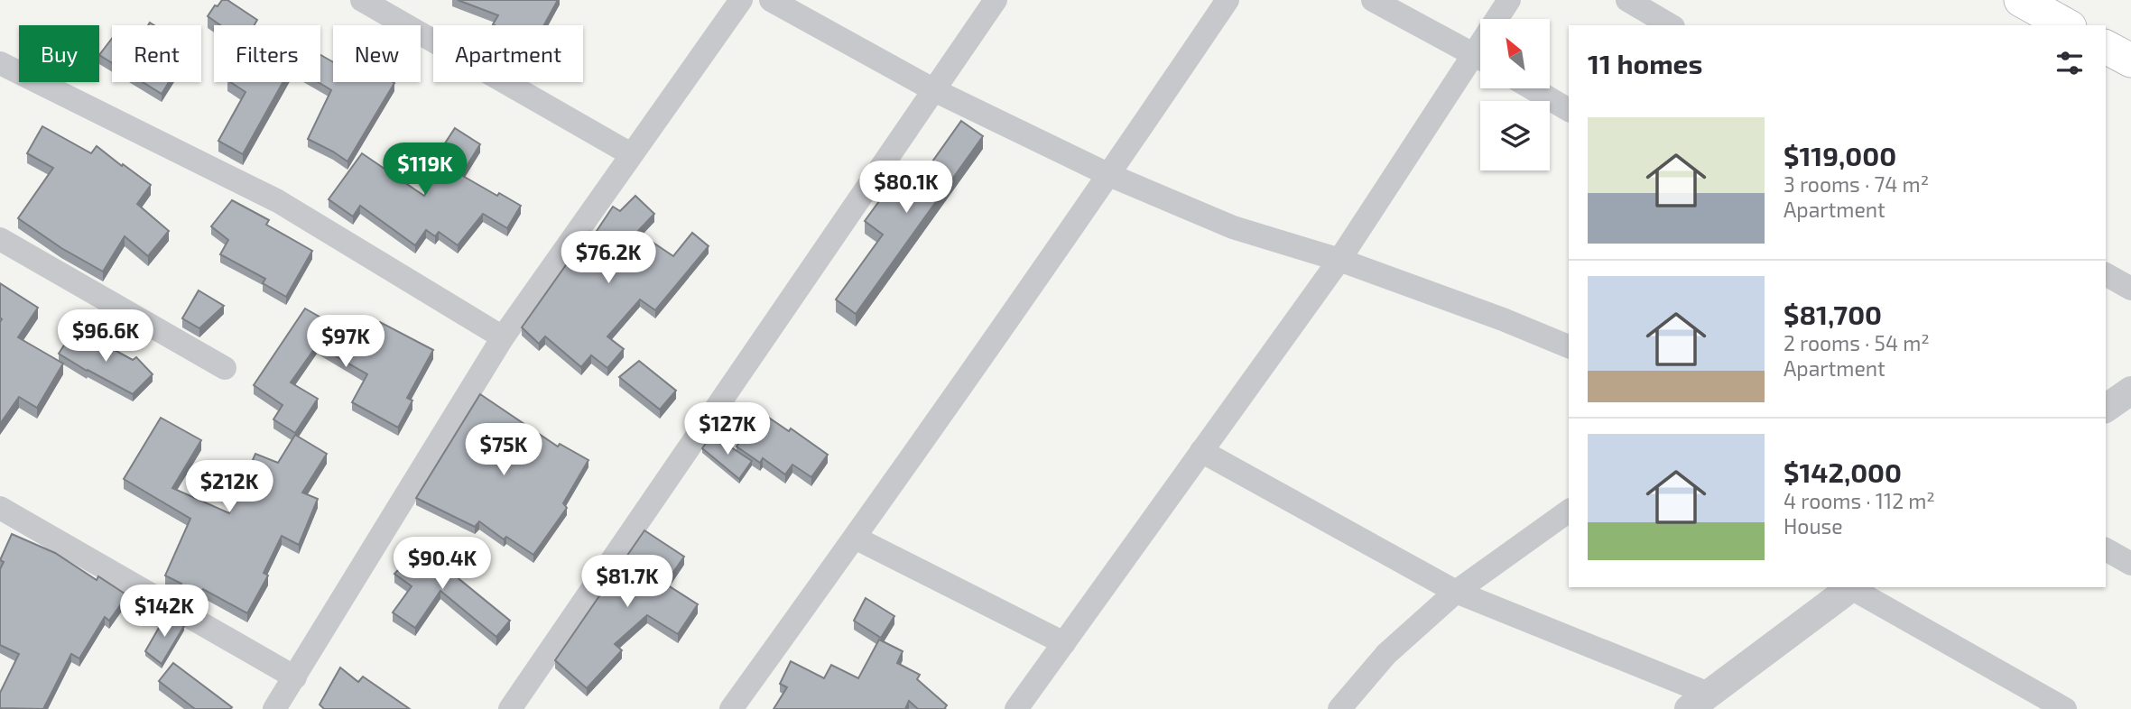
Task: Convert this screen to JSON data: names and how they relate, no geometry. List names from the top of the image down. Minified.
{"north":"top left","page":{"chip":["Buy","Rent","Filters","New","Apartment"],"heading":"11 homes","list":[{"name":"$119,000","note":"3 rooms · 74 m² · Apartment"},{"name":"$81,700","note":"2 rooms · 54 m² · Apartment"},{"name":"$142,000","note":"4 rooms · 112 m² · House"}],"price":["$119K","$80.1K","$76.2K","$96.6K","$97K","$127K","$75K","$212K","$90.4K","$81.7K","$142K"]}}
